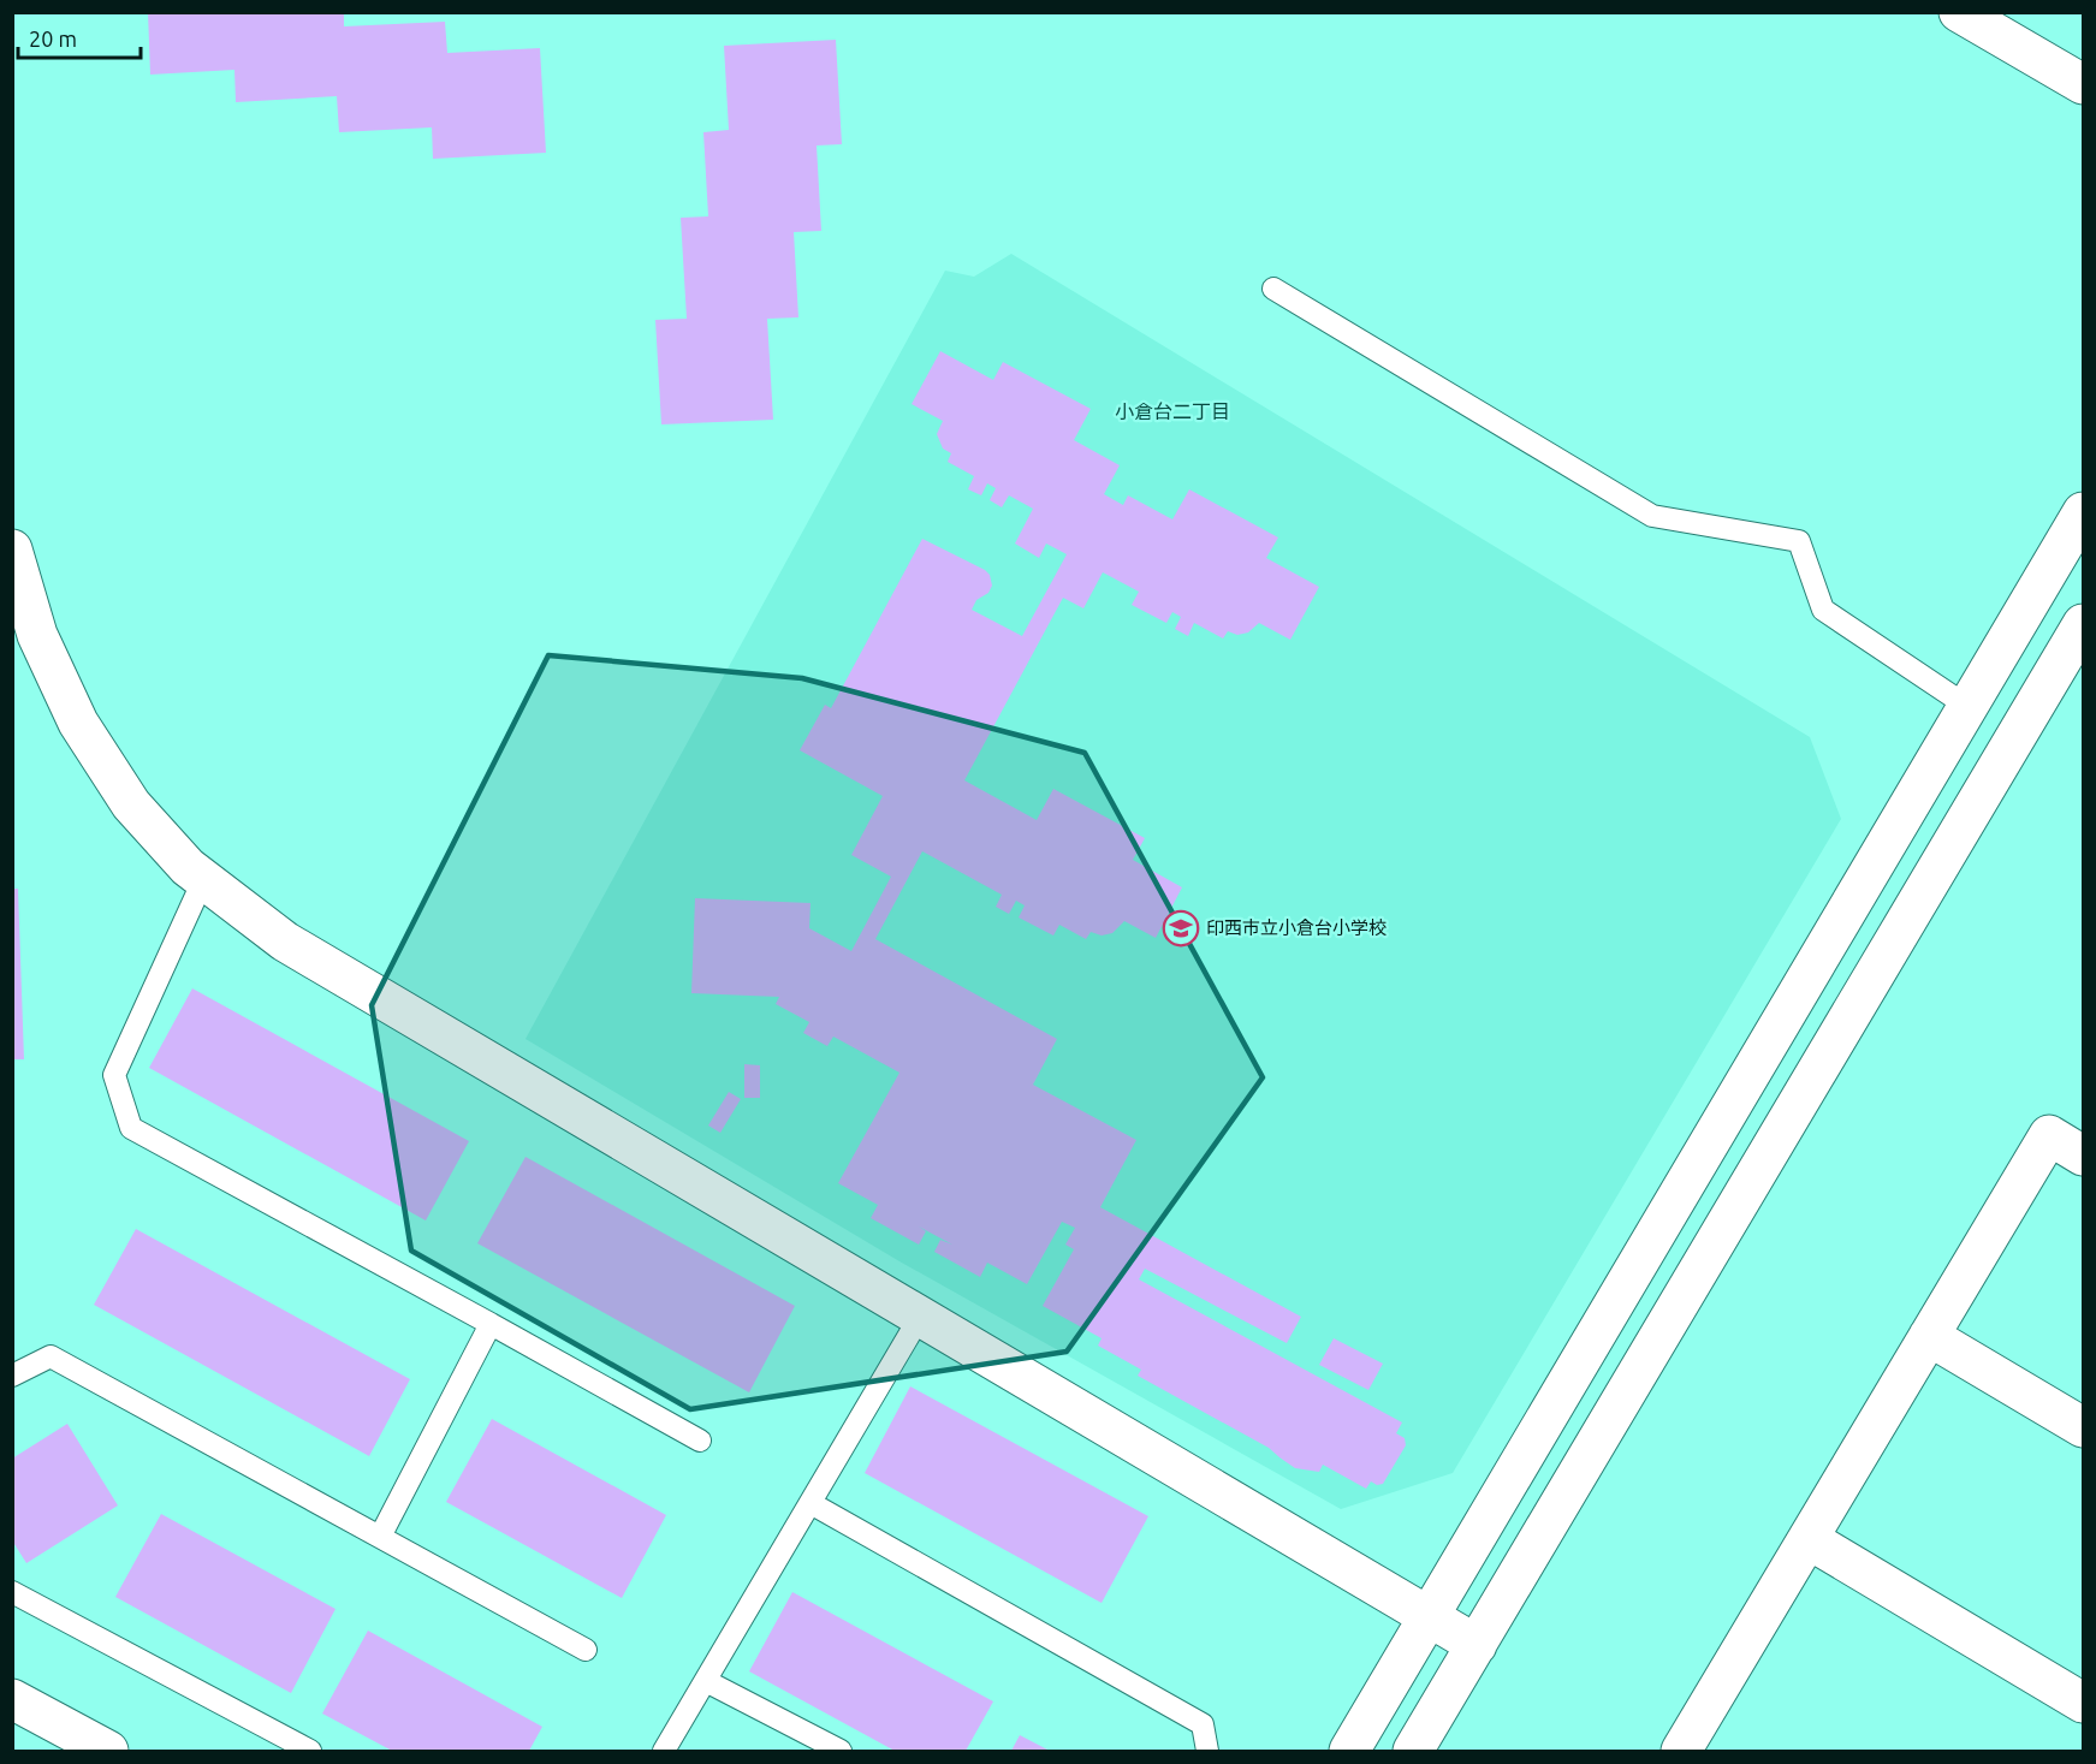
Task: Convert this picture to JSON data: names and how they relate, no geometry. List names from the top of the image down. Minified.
{"districts":["小倉台二丁目"],"places":{"school or university":["印西市立小倉台小学校"]},"scale_bar":"20 m"}
